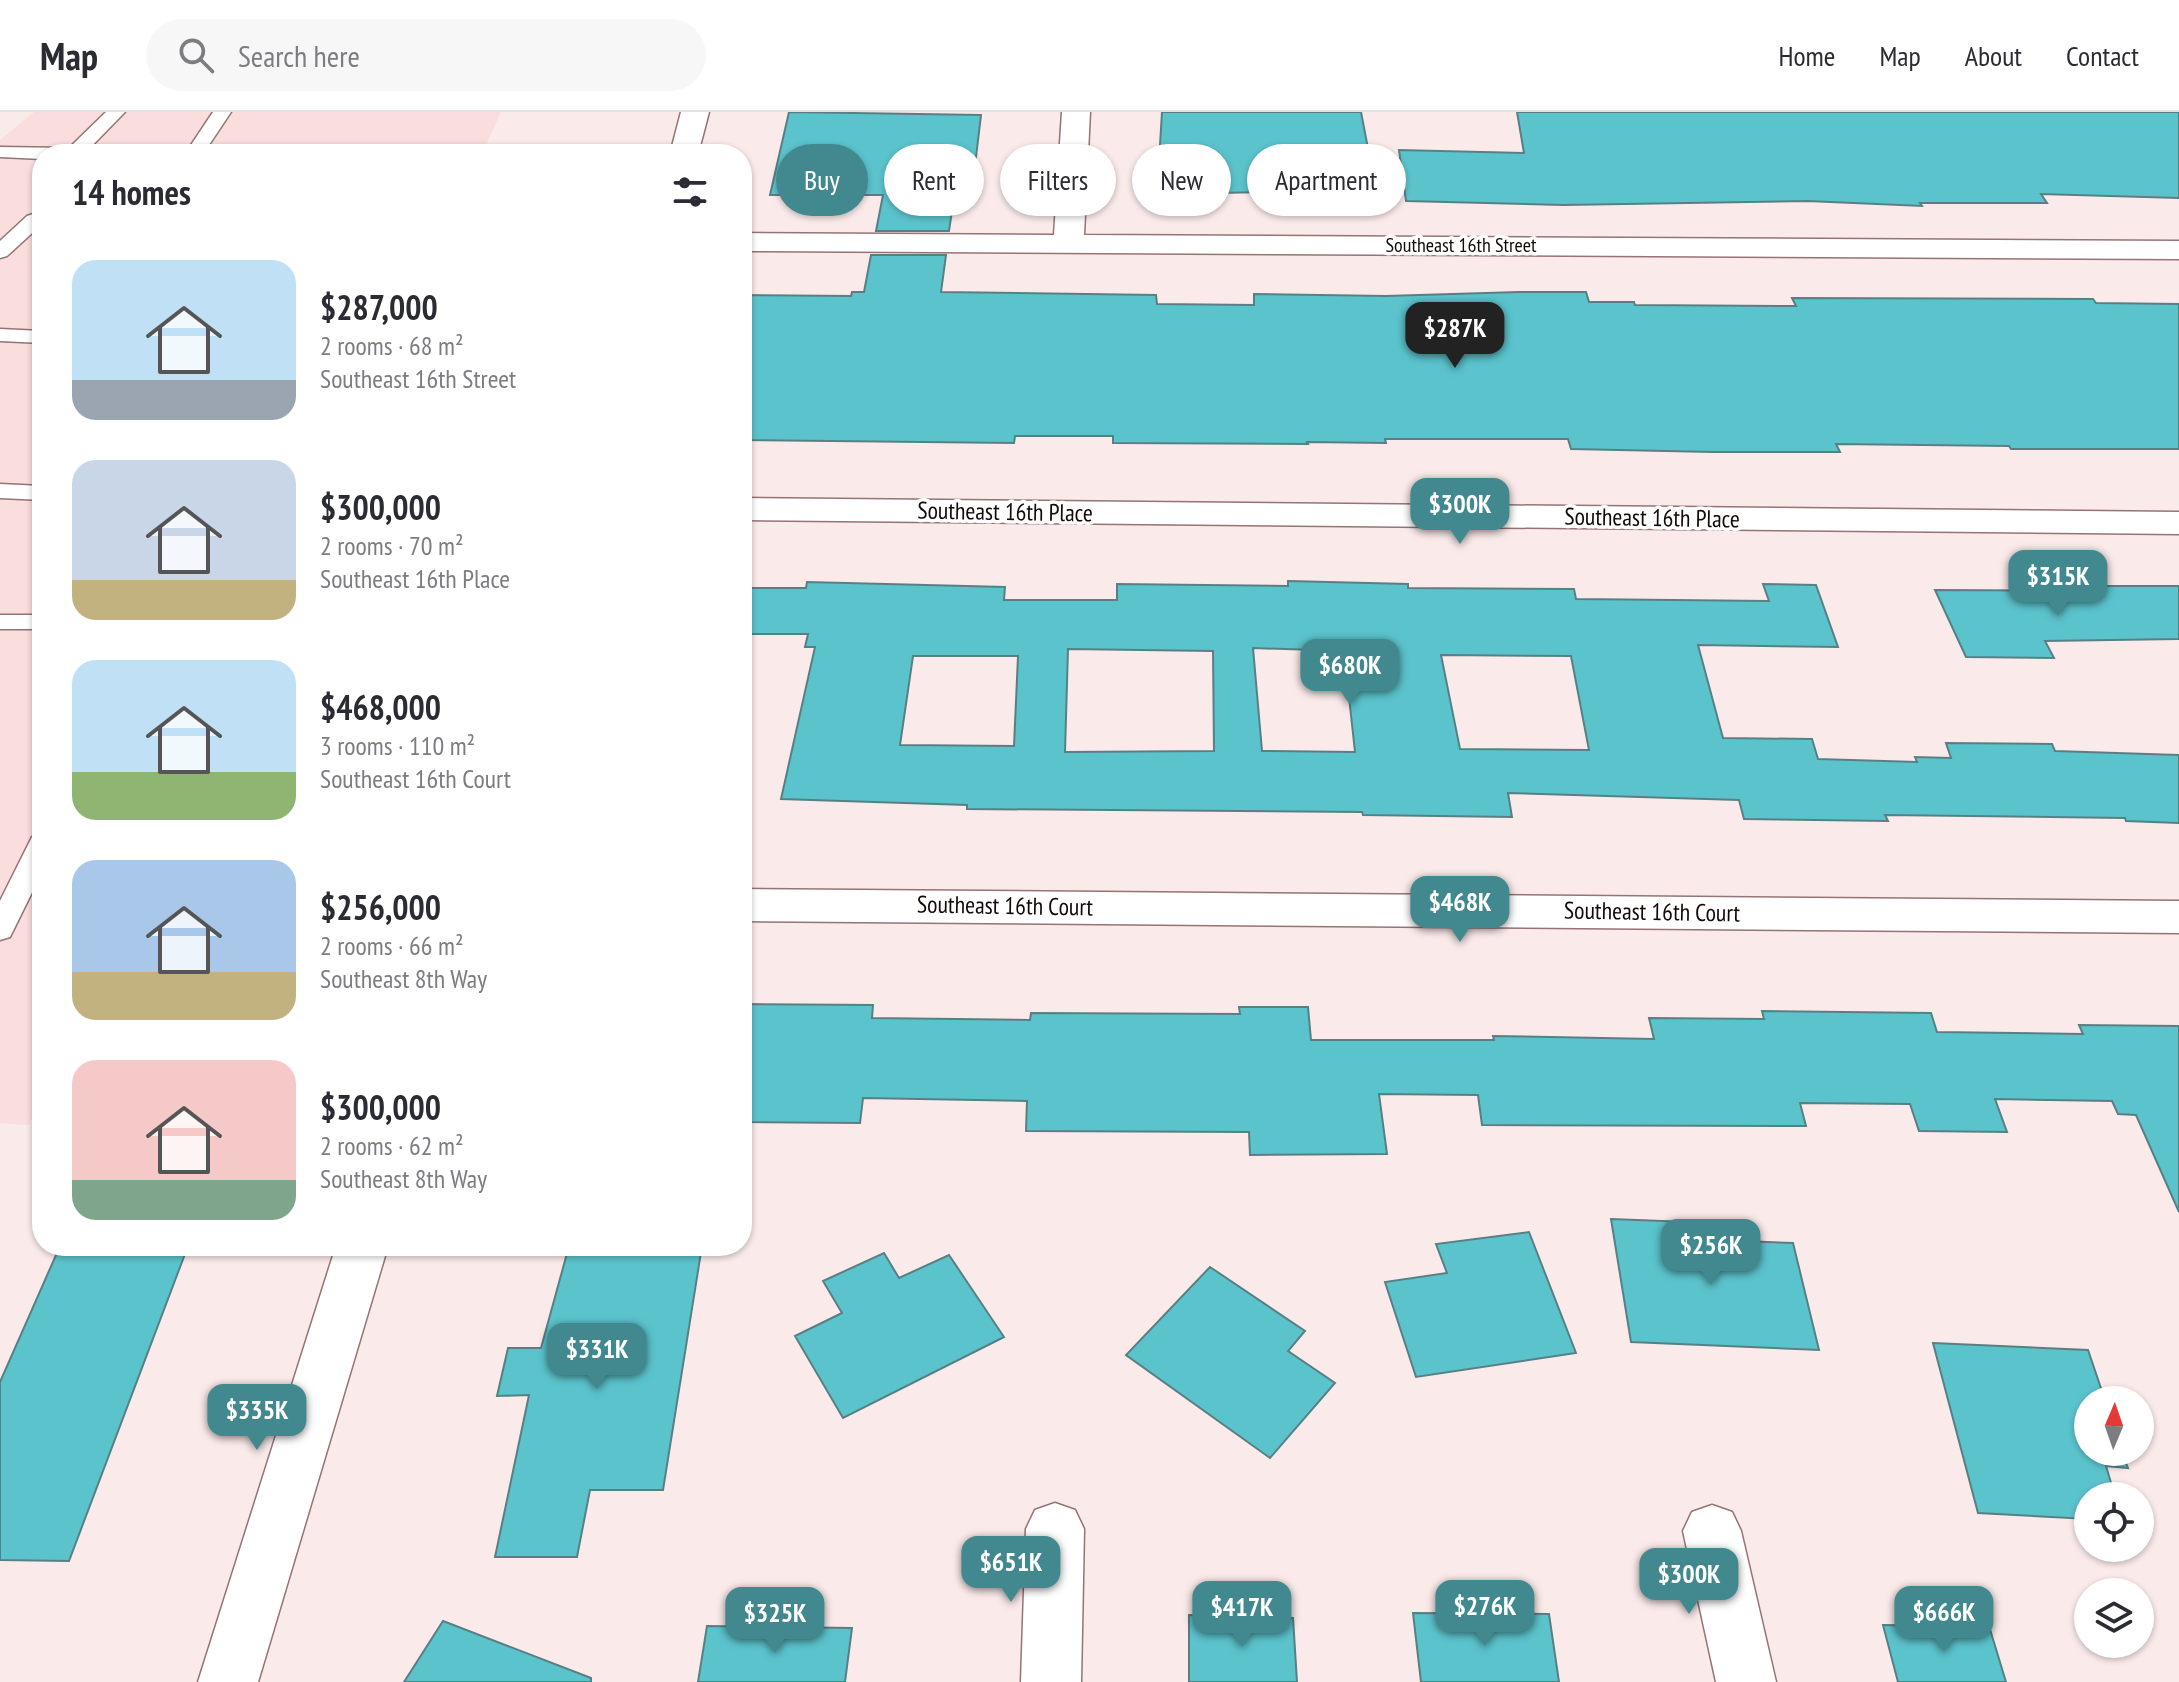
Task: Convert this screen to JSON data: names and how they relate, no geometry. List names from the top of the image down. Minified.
{"streets":{"street":["Southeast 16th Street","Southeast 16th Place","Southeast 16th Court"]},"north":"top","page":{"header":"Map","search":"Search here","nav":["Home","Map","About","Contact"],"chip":["Buy","Rent","Filters","New","Apartment"],"heading":"14 homes","list":[{"name":"$287,000","note":"2 rooms · 68 m² · Southeast 16th Street"},{"name":"$300,000","note":"2 rooms · 70 m² · Southeast 16th Place"},{"name":"$468,000","note":"3 rooms · 110 m² · Southeast 16th Court"},{"name":"$256,000","note":"2 rooms · 66 m² · Southeast 8th Way"},{"name":"$300,000","note":"2 rooms · 62 m² · Southeast 8th Way"}],"price":["$287K","$300K","$315K","$680K","$468K","$256K","$331K","$335K","$651K","$300K","$276K","$417K","$666K","$325K"]}}
